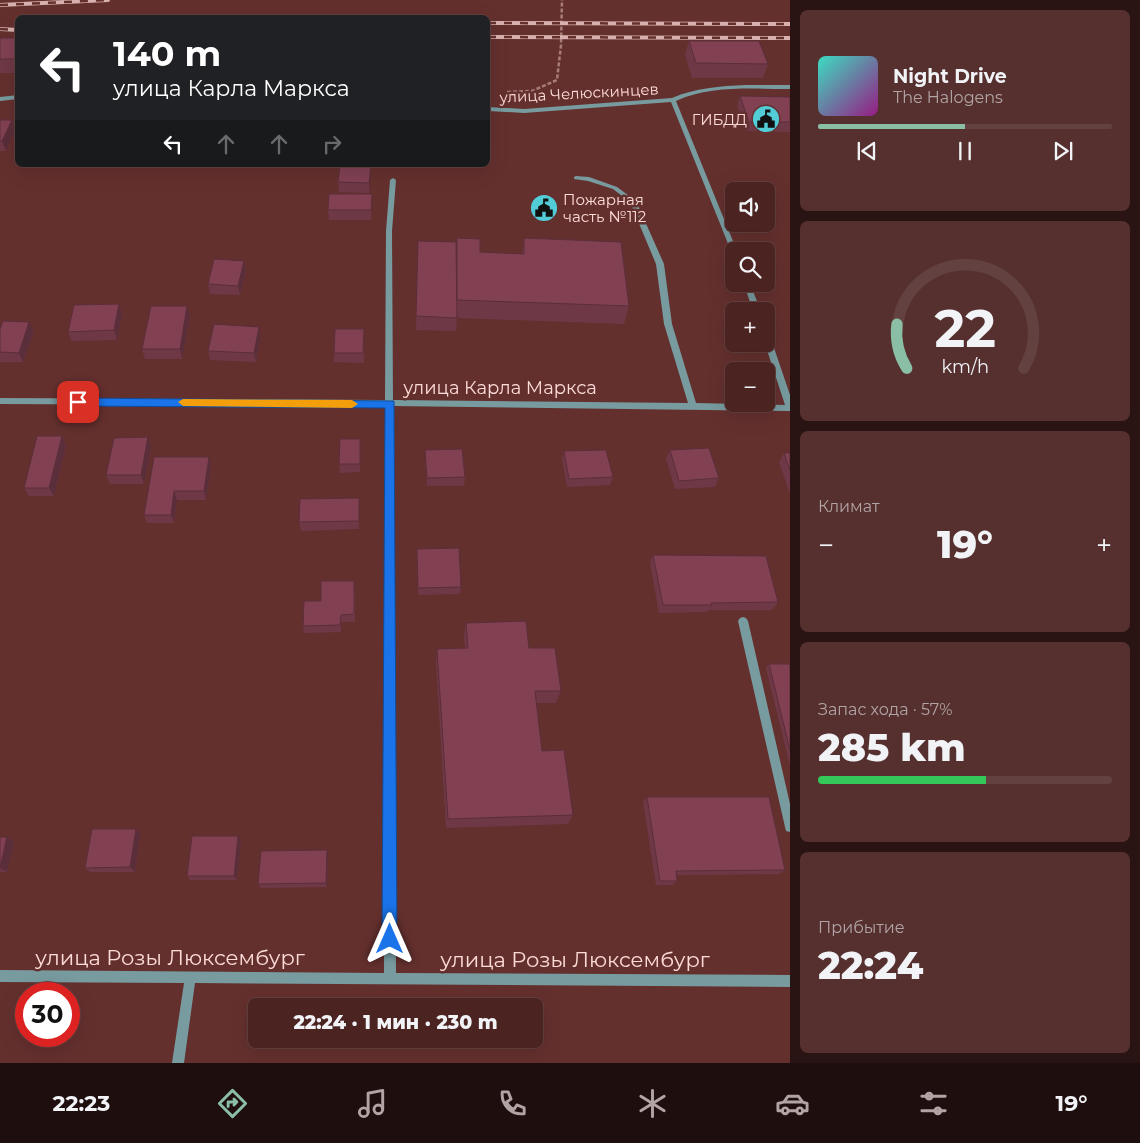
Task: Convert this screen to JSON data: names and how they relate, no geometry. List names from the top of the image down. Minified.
{"streets":{"street":["улица Челюскинцев","улица Карла Маркса","улица Розы Люксембург"]},"places":{"public building":["ГИБДД","Пожарная часть №112"]},"page":{"turn":["140 m","улица Карла Маркса"],"song":["Night Drive","The Halogens"],"map_buttons":["+","−"],"tile":["Климат",["Запас хода · 57%","285 km"],["Прибытие","22:24"]],"heat":["−","19°","+"],"limit":"30","trip":"22:24 · 1 мин · 230 m","tabs":["22:23","19°"],"gauge":["22","km/h"]}}
